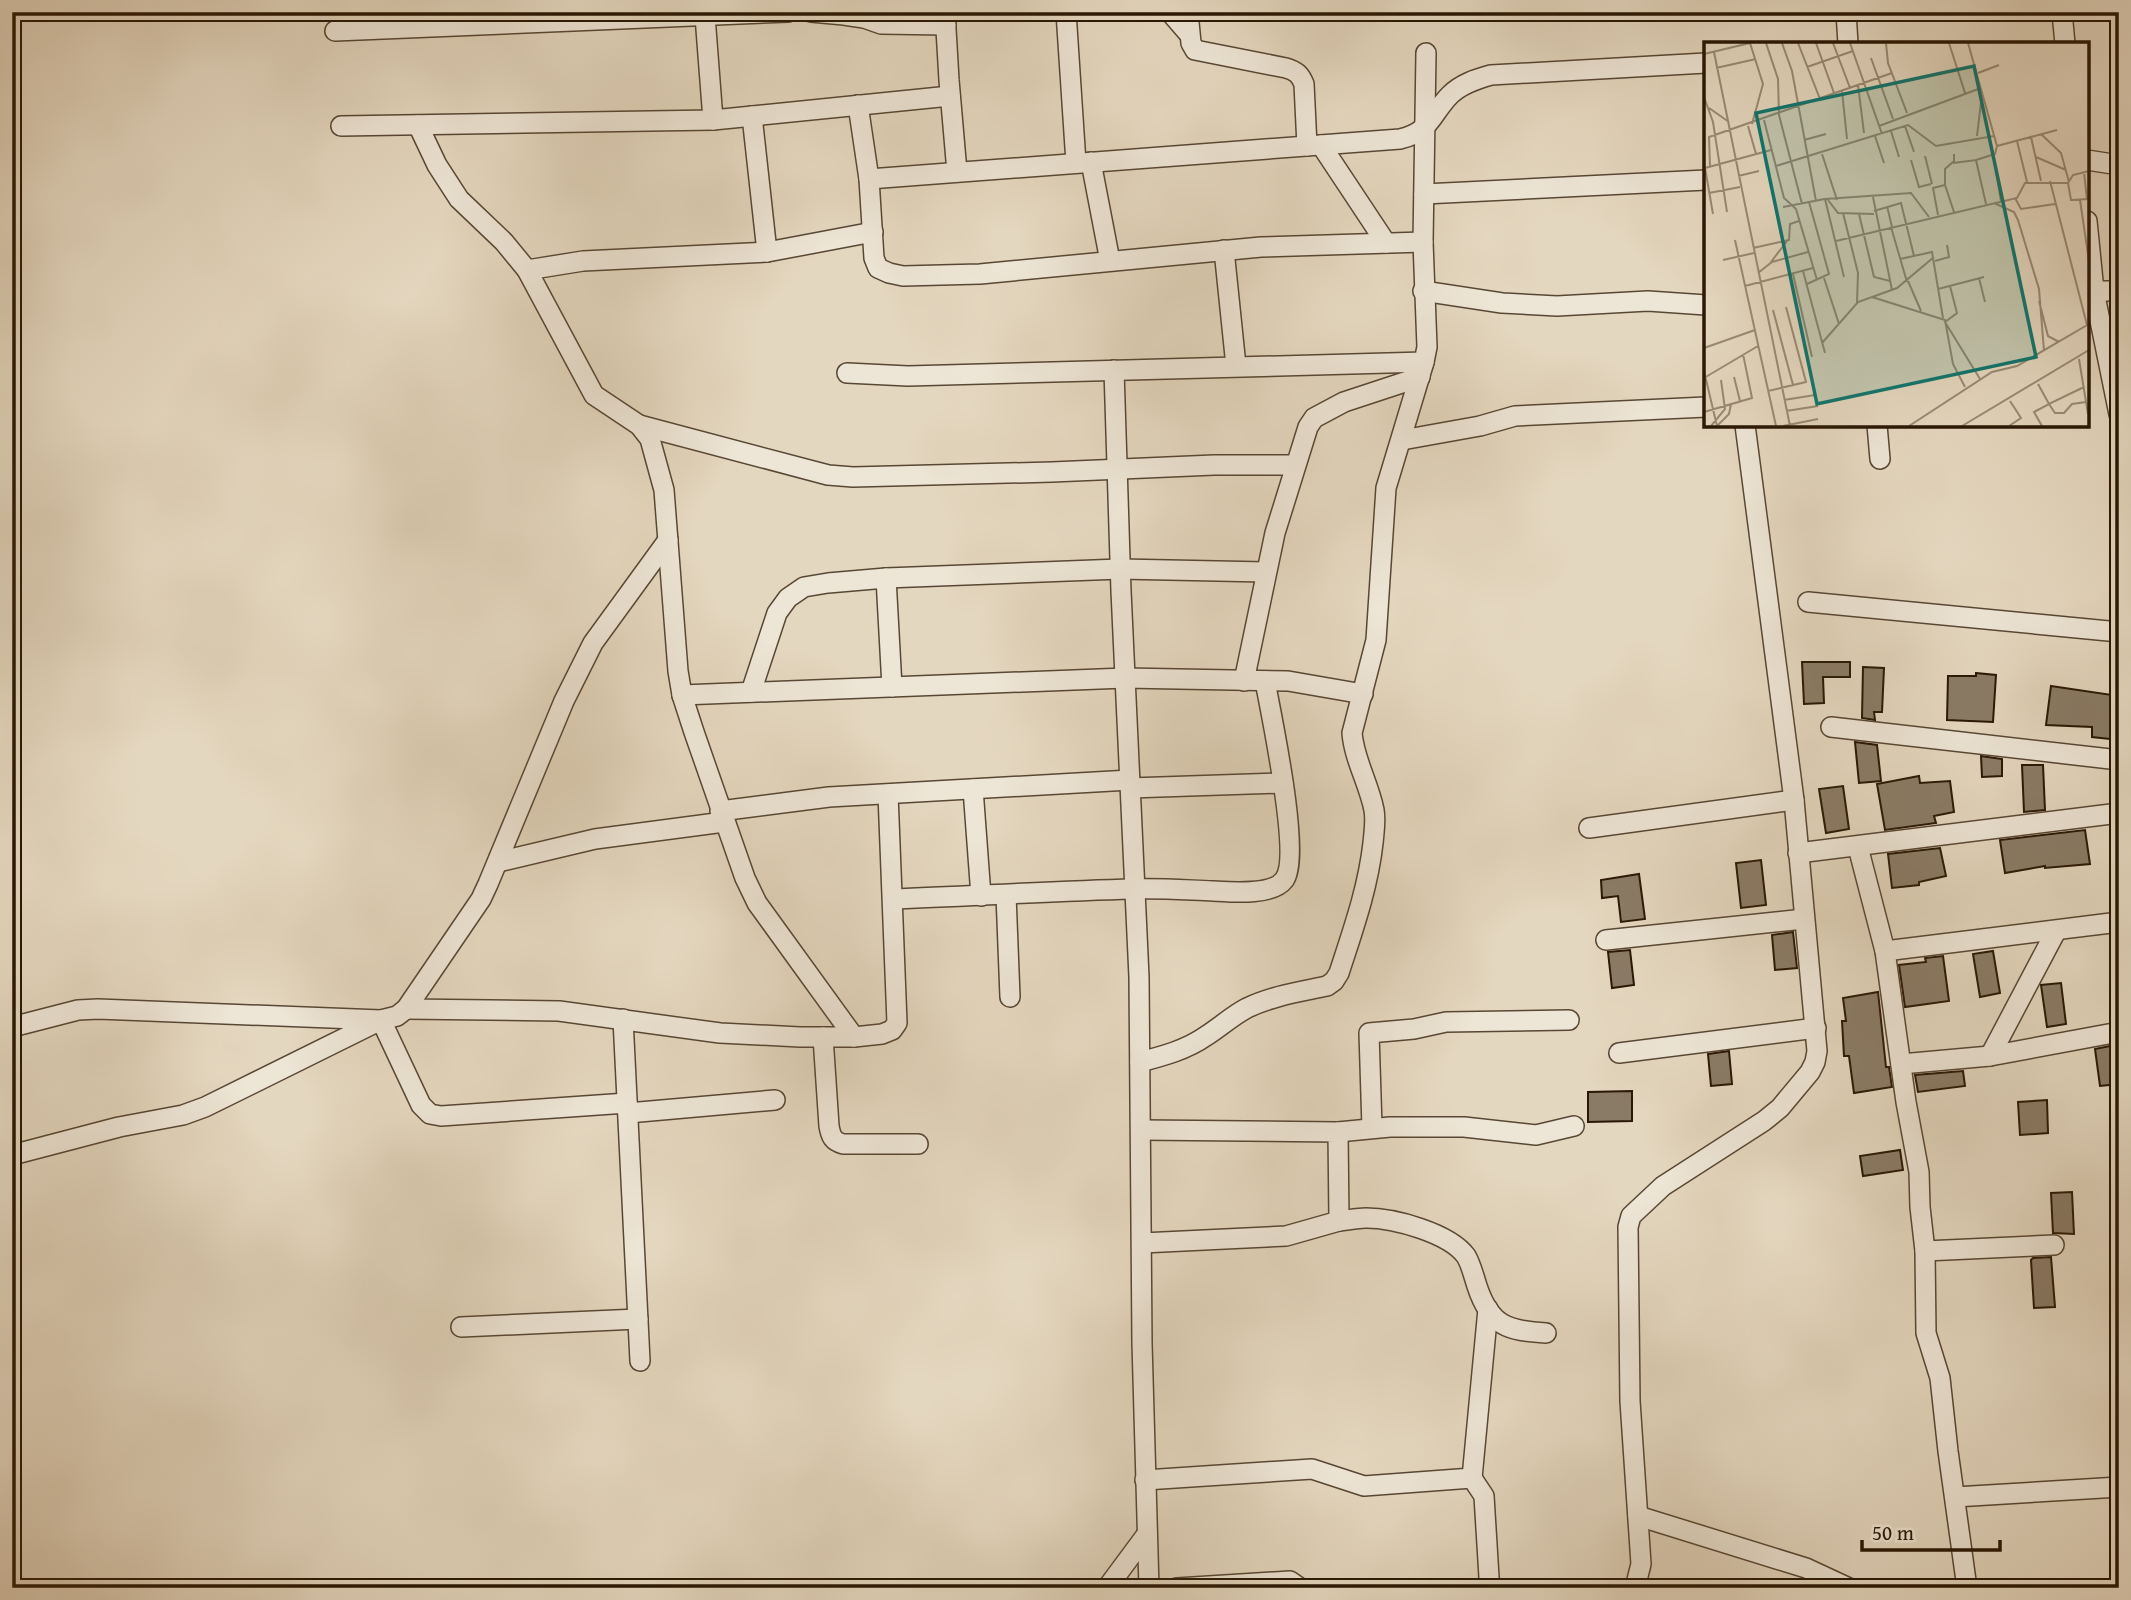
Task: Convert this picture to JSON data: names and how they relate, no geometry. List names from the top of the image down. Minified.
{"scale_bar":"50 m"}
